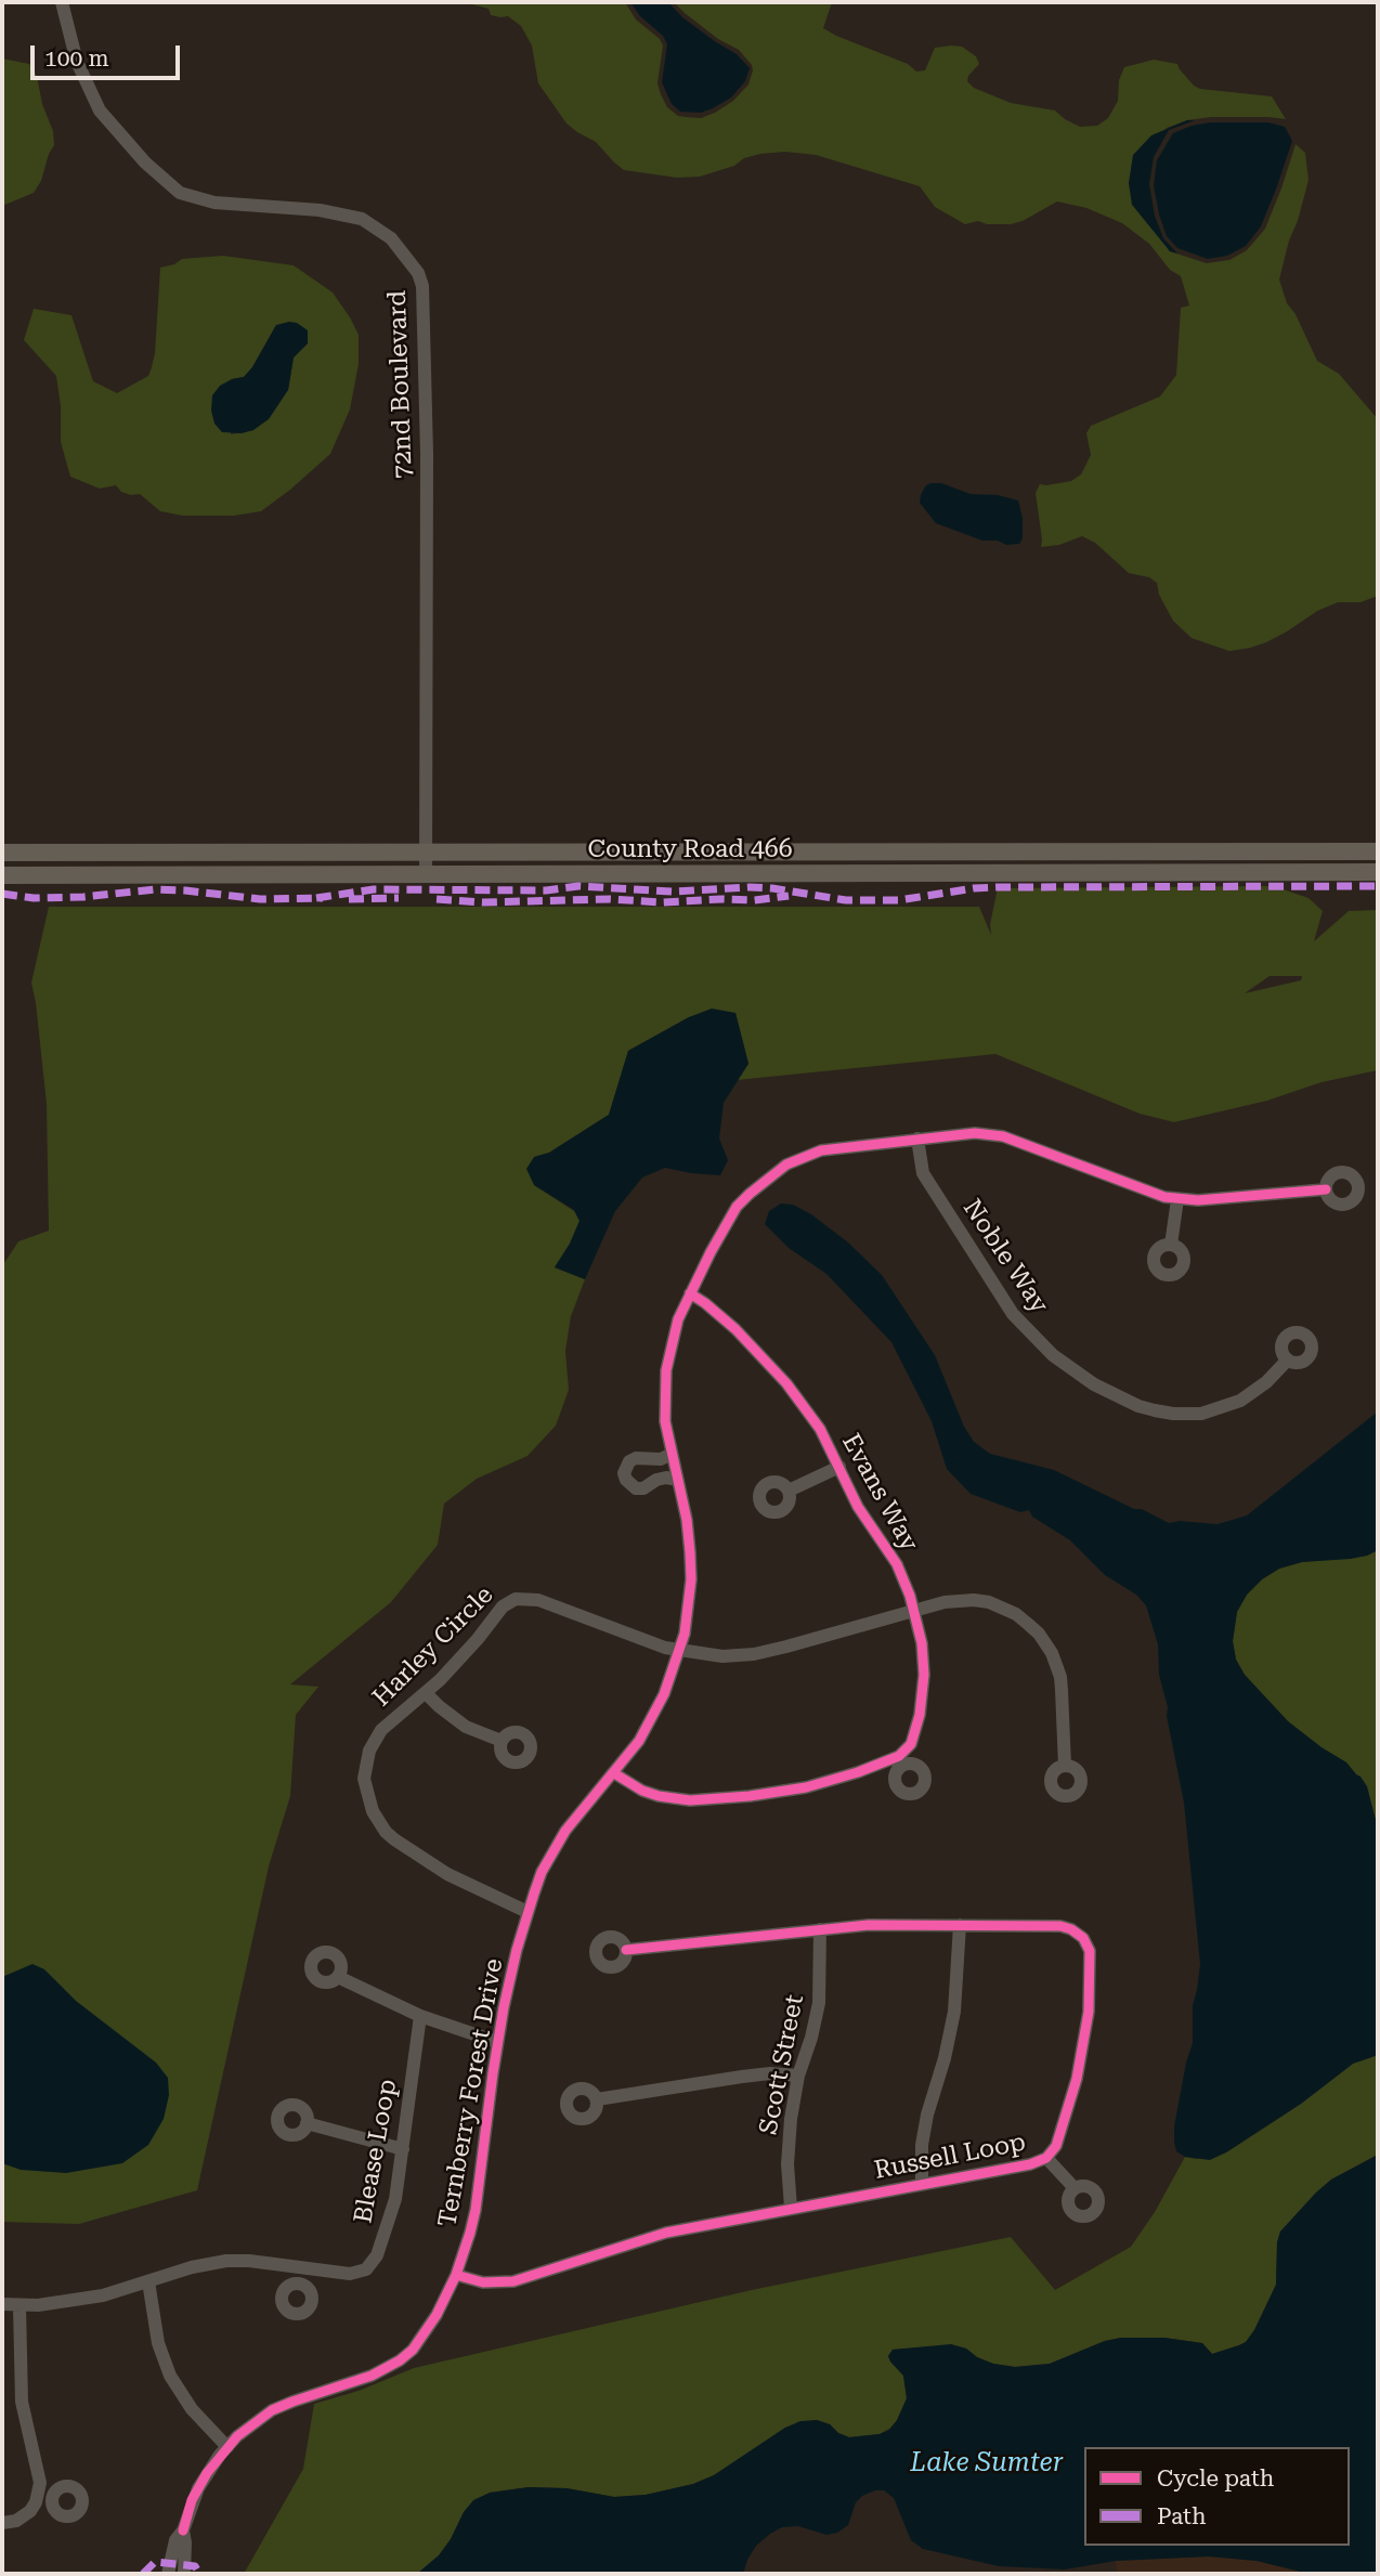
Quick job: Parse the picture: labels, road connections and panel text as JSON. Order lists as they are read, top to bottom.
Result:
{
  "streets": {
    "main road": ["County Road 466"],
    "street": [
      "72nd Boulevard",
      "Noble Way",
      "Evans Way",
      "Harley Circle",
      "Scott Street",
      "Ternberry Forest Drive",
      "Blease Loop",
      "Russell Loop"
    ]
  },
  "crossings": [
    ["72nd Boulevard", "County Road 466"],
    ["Noble Way", "Ternberry Forest Drive"],
    ["Evans Way", "Harley Circle"],
    ["Evans Way", "Ternberry Forest Drive"],
    ["Harley Circle", "Ternberry Forest Drive"],
    ["Scott Street", "Russell Loop"],
    ["Ternberry Forest Drive", "Russell Loop"]
  ],
  "water": ["Lake Sumter"],
  "legend": ["Cycle path", "Path"],
  "scale_bar": "100 m"
}
